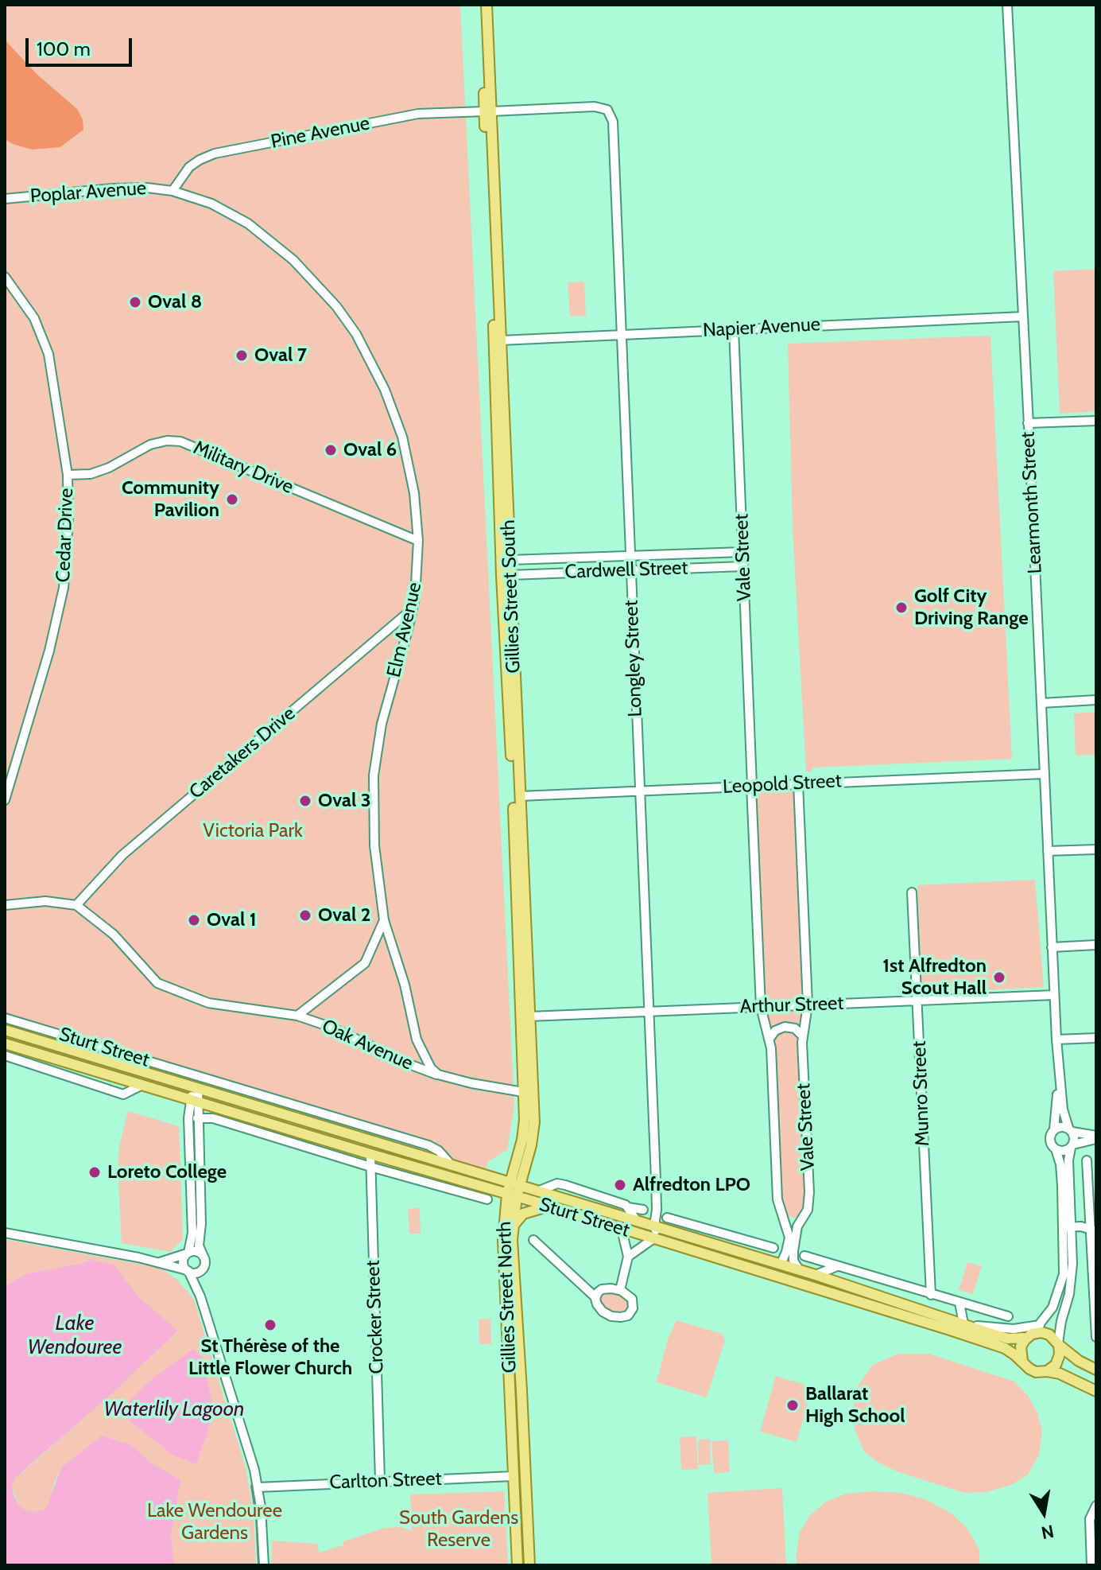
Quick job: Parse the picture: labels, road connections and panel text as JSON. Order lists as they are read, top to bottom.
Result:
{
  "streets": {
    "main road": ["Gillies Street South", "Sturt Street", "Gillies Street North"],
    "street": [
      "Pine Avenue",
      "Poplar Avenue",
      "Napier Avenue",
      "Military Drive",
      "Learmonth Street",
      "Cedar Drive",
      "Vale Street",
      "Cardwell Street",
      "Elm Avenue",
      "Longley Street",
      "Caretakers Drive",
      "Leopold Street",
      "Arthur Street",
      "Oak Avenue",
      "Munro Street",
      "Crocker Street",
      "Carlton Street"
    ]
  },
  "crossings": [
    ["Pine Avenue", "Poplar Avenue"],
    ["Pine Avenue", "Gillies Street South"],
    ["Pine Avenue", "Elm Avenue"],
    ["Pine Avenue", "Longley Street"],
    ["Poplar Avenue", "Elm Avenue"],
    ["Napier Avenue", "Learmonth Street"],
    ["Napier Avenue", "Vale Street"],
    ["Napier Avenue", "Gillies Street South"],
    ["Napier Avenue", "Longley Street"],
    ["Military Drive", "Cedar Drive"],
    ["Military Drive", "Elm Avenue"],
    ["Learmonth Street", "Leopold Street"],
    ["Learmonth Street", "Arthur Street"],
    ["Vale Street", "Cardwell Street"],
    ["Vale Street", "Leopold Street"],
    ["Vale Street", "Arthur Street"],
    ["Vale Street", "Sturt Street"],
    ["Cardwell Street", "Gillies Street South"],
    ["Cardwell Street", "Longley Street"],
    ["Gillies Street South", "Leopold Street"],
    ["Gillies Street South", "Arthur Street"],
    ["Gillies Street South", "Sturt Street"],
    ["Gillies Street South", "Gillies Street North"],
    ["Elm Avenue", "Caretakers Drive"],
    ["Elm Avenue", "Oak Avenue"],
    ["Longley Street", "Leopold Street"],
    ["Longley Street", "Arthur Street"],
    ["Longley Street", "Sturt Street"],
    ["Caretakers Drive", "Oak Avenue"],
    ["Arthur Street", "Munro Street"],
    ["Sturt Street", "Gillies Street North"],
    ["Sturt Street", "Crocker Street"],
    ["Gillies Street North", "Carlton Street"],
    ["Crocker Street", "Carlton Street"]
  ],
  "water": ["Lake Wendouree", "Waterlily Lagoon"],
  "parks": ["Victoria Park", "Lake Wendouree Gardens", "South Gardens Reserve"],
  "places": [
    "Oval 8",
    "Oval 7",
    "Oval 6",
    "Community Pavilion",
    "Golf City Driving Range",
    "Oval 3",
    "Oval 2",
    "Oval 1",
    "1st Alfredton Scout Hall",
    "Loreto College",
    "Alfredton LPO",
    "St Thérèse of the Little Flower Church",
    "Ballarat High School"
  ],
  "scale_bar": "100 m",
  "north": "bottom"
}
